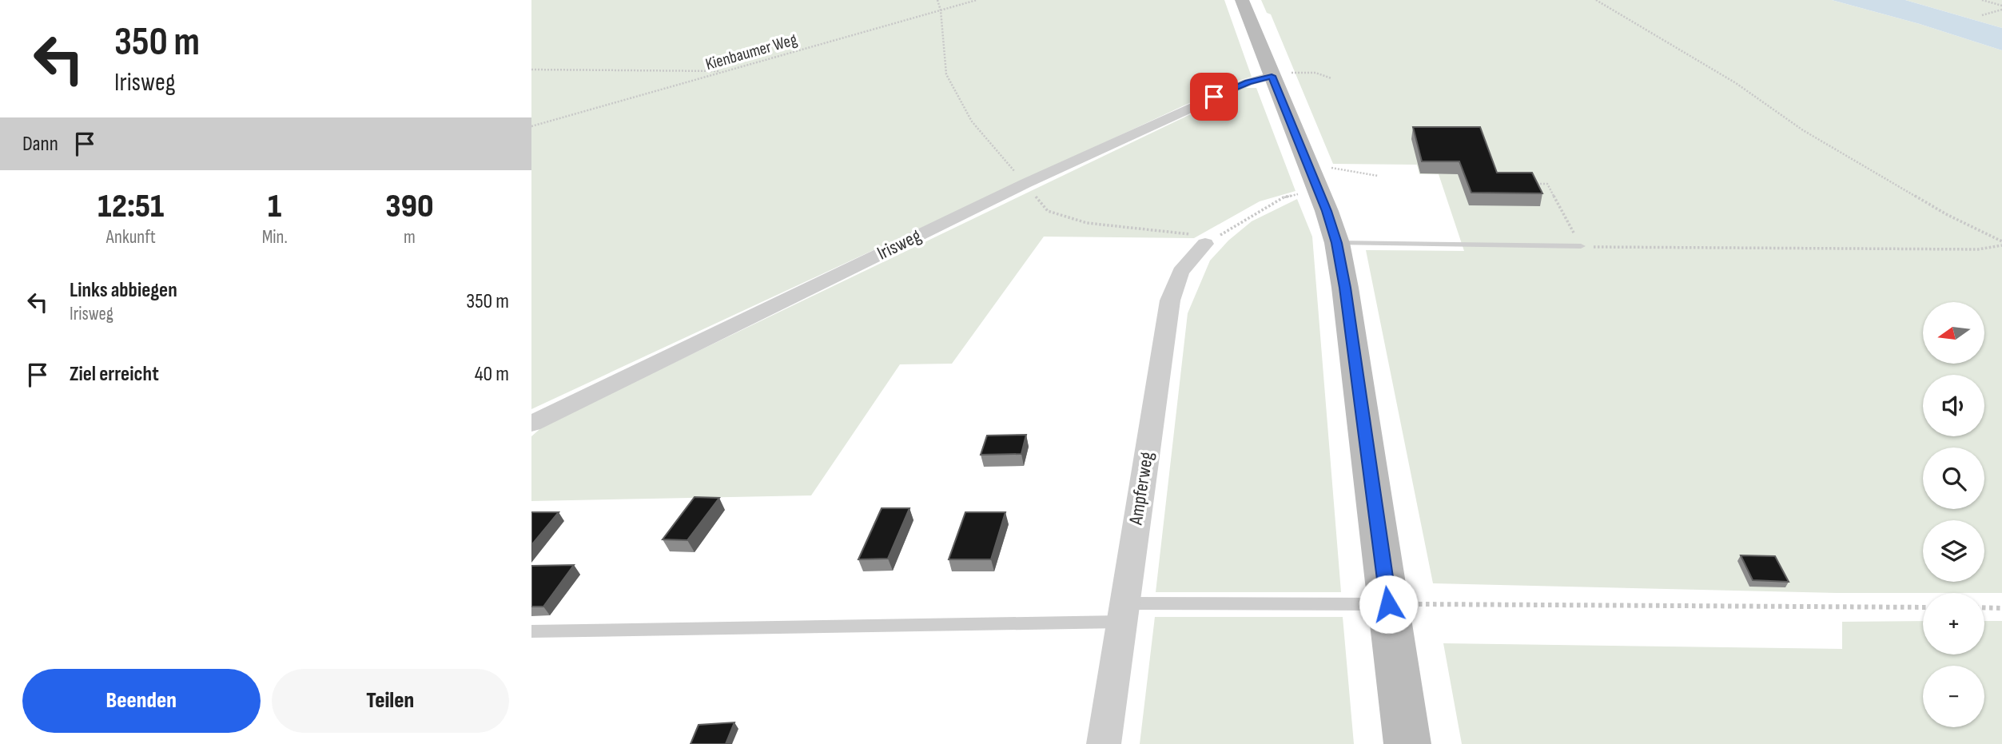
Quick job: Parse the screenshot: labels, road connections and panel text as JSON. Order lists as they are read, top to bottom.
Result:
{
  "streets": {
    "street": ["Irisweg", "Ampferweg"],
    "path": ["Kienbaumer Weg"]
  },
  "north": "left",
  "page": {
    "turn": ["350 m", "Irisweg"],
    "then": "Dann",
    "eta": [
      "12:51",
      "Ankunft",
      "1",
      "Min.",
      "390",
      "m"
    ],
    "list": [
      {
        "name": "Links abbiegen",
        "note": "Irisweg",
        "value": "350 m"
      },
      {
        "name": "Ziel erreicht",
        "value": "40 m"
      }
    ],
    "map_buttons": ["+", "−"],
    "buttons": ["Beenden", "Teilen"]
  }
}
